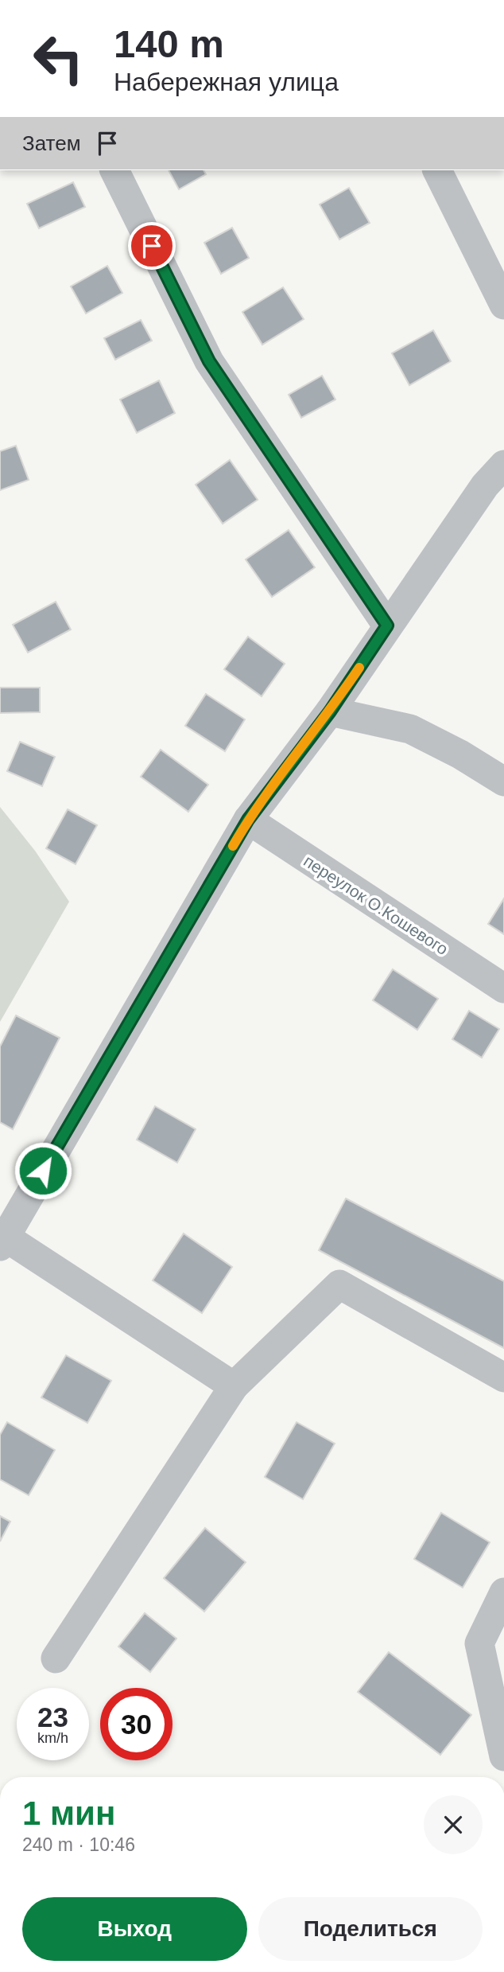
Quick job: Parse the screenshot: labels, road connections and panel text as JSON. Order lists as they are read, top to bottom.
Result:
{
  "streets": {
    "street": ["переулок О.Кошевого"]
  },
  "page": {
    "turn": ["140 m", "Набережная улица"],
    "then": "Затем",
    "speed": "23 km/h",
    "limit": "30",
    "heading": ["1 мин", "240 m · 10:46"],
    "buttons": ["Выход", "Поделиться"]
  }
}
